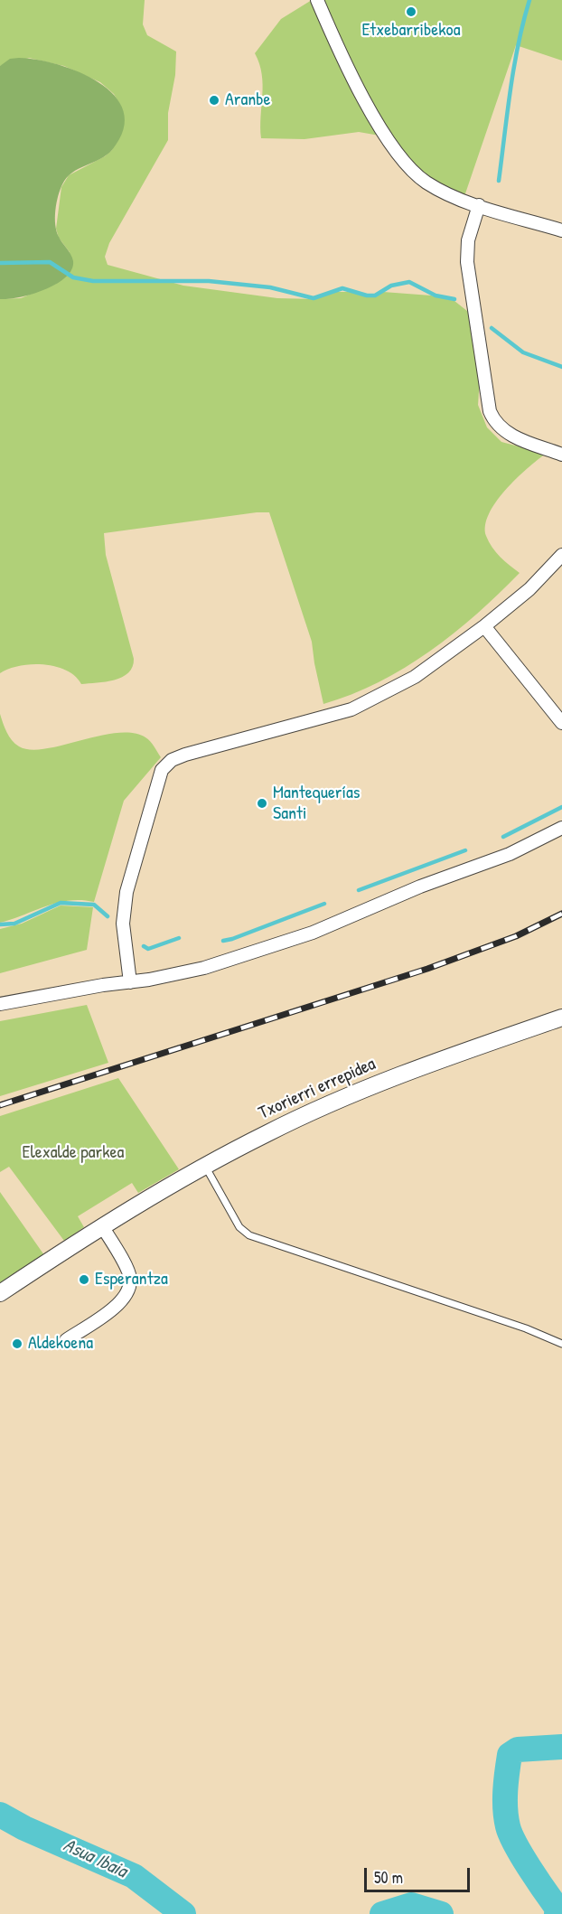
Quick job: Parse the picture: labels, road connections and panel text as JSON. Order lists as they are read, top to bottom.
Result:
{
  "streets": {
    "street": ["Txorierri errepidea"]
  },
  "water": ["Asua Ibaia"],
  "parks": ["Elexalde parkea"],
  "places": [
    "Etxebarribekoa",
    "Aranbe",
    "Mantequerías Santi",
    "Esperantza",
    "Aldekoena"
  ],
  "scale_bar": "50 m"
}
